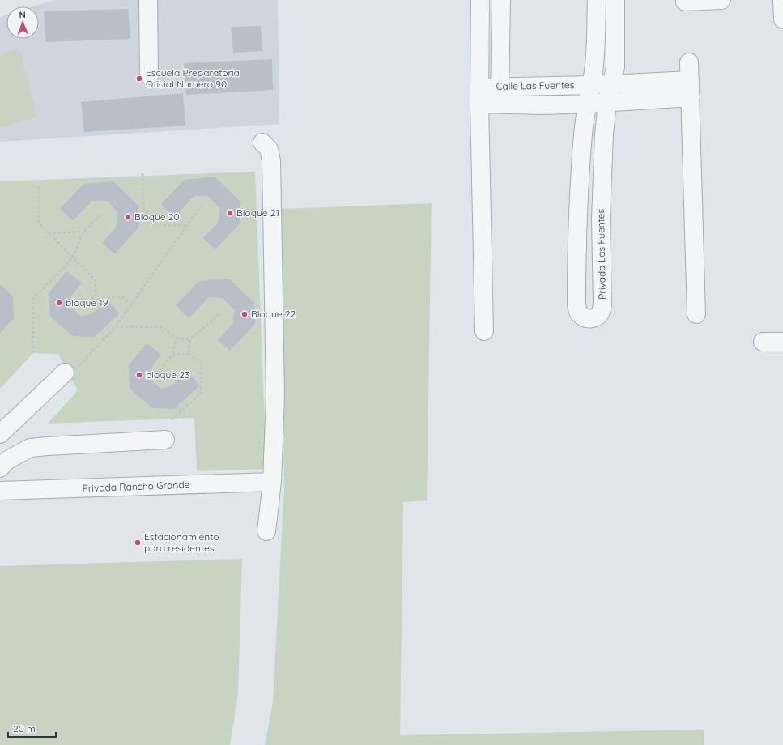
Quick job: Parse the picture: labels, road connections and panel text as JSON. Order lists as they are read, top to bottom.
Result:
{
  "streets": {
    "street": ["Calle Las Fuentes", "Privada Las Fuentes", "Privada Rancho Grande"]
  },
  "crossings": [
    ["Calle Las Fuentes", "Privada Las Fuentes"]
  ],
  "places": [
    "Escuela Preparatoria Oficial Numero 90",
    "Bloque 21",
    "Bloque 20",
    "bloque 19",
    "Bloque 22",
    "bloque 23",
    "Estacionamiento para residentes"
  ],
  "scale_bar": "20 m",
  "north": "top"
}
